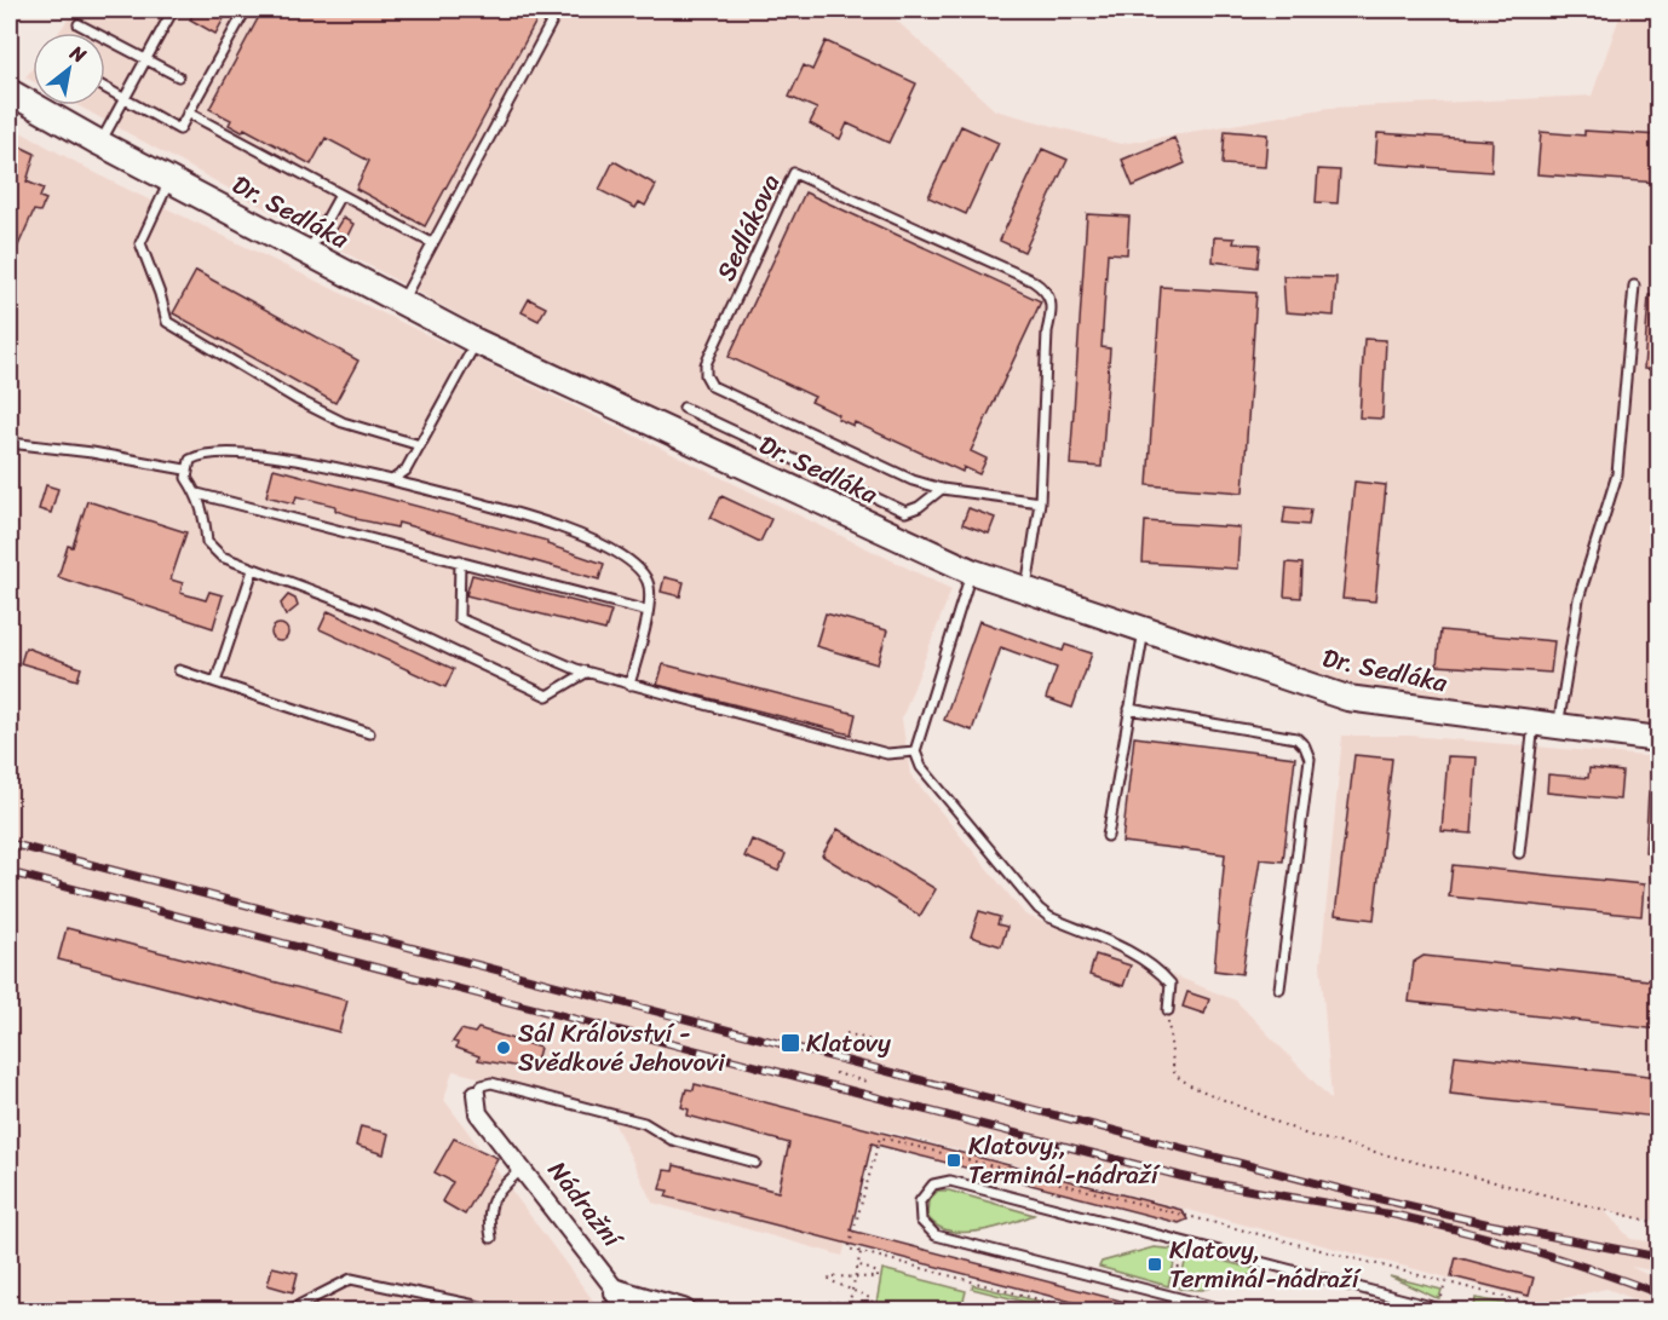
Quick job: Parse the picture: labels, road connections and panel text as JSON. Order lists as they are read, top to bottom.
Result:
{
  "streets": {
    "street": ["Dr. Sedláka", "Nádražní"],
    "lane": ["Sedlákova"]
  },
  "crossings": [
    ["Dr. Sedláka", "Sedlákova"]
  ],
  "places": {
    "transit": ["Klatovy", "Klatovy,, Terminál-nádraží", "Klatovy, Terminál-nádraží"],
    "other": ["Sál Království - Svědkové Jehovovi"]
  },
  "north": "top right"
}
